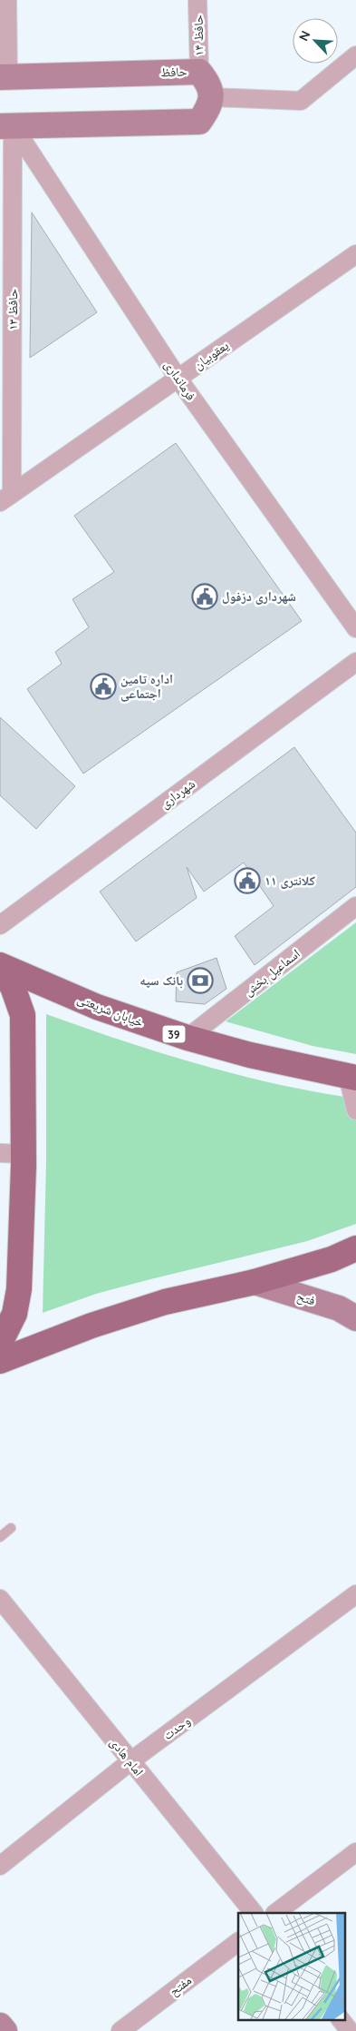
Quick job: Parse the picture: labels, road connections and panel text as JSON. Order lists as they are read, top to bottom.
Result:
{
  "streets": {
    "main road": ["خیابان شریعتی", "39"],
    "street": [
      "حافظ ۱۴",
      "حافظ",
      "حافظ ۱۳",
      "یعقوبیان",
      "فرمانداری",
      "شهرداری",
      "اسماعیل بخش",
      "فتح",
      "وحدت",
      "امام هادی",
      "مفتح"
    ]
  },
  "crossings": [
    ["حافظ ۱۴", "حافظ"],
    ["حافظ ۱۳", "یعقوبیان"],
    ["حافظ ۱۳", "فرمانداری"],
    ["یعقوبیان", "فرمانداری"],
    ["اسماعیل بخش", "خیابان شریعتی"],
    ["وحدت", "امام هادی"]
  ],
  "places": {
    "public building": ["شهرداری دزفول", "اداره تامین اجتماعی", "کلانتری ۱۱"],
    "bank": ["بانک سپه"]
  },
  "north": "top left"
}
